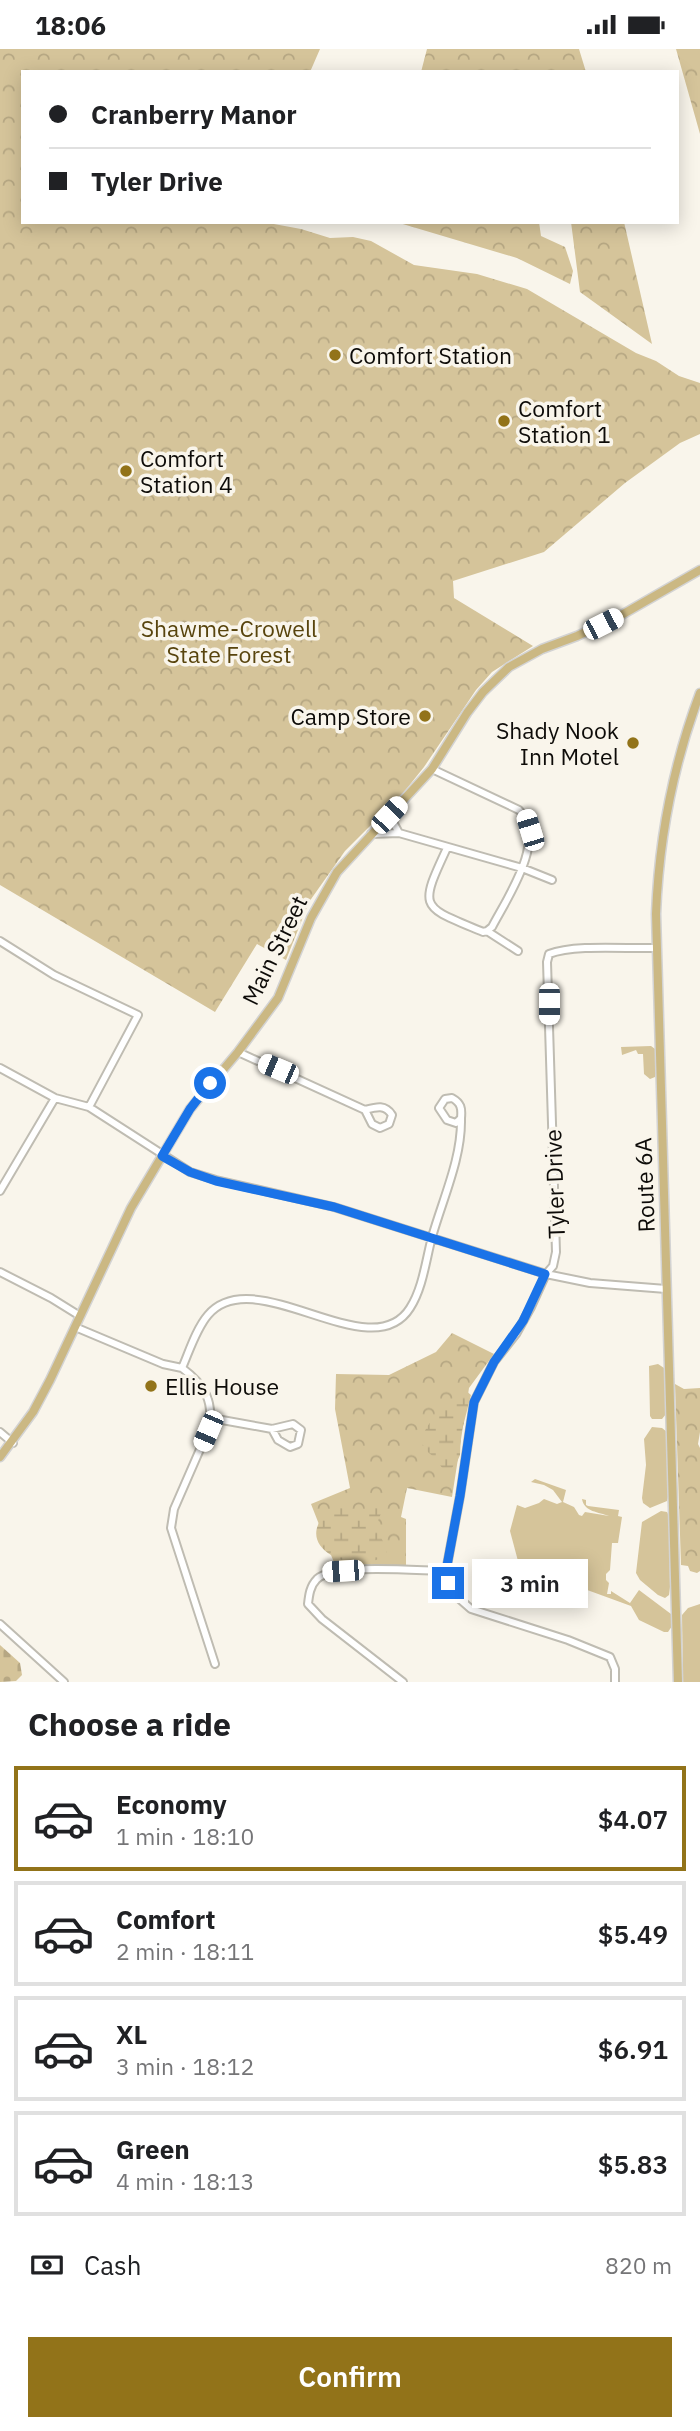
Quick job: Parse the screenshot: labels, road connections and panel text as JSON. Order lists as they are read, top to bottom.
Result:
{
  "streets": {
    "main road": ["Main Street", "Route 6A"],
    "street": ["Tyler Drive"]
  },
  "crossings": [
    ["Tyler Drive", "Route 6A"]
  ],
  "parks": ["Shawme-Crowell State Forest"],
  "places": [
    "Comfort Station",
    "Comfort Station 1",
    "Comfort Station 4",
    "Camp Store",
    "Shady Nook Inn Motel",
    "Ellis House"
  ],
  "page": {
    "status": "18:06",
    "banner": ["Cranberry Manor", "Tyler Drive"],
    "bubble": "3 min",
    "heading": "Choose a ride",
    "list": [
      {
        "name": "Economy",
        "note": "1 min · 18:10",
        "value": "$4.07"
      },
      {
        "name": "Comfort",
        "note": "2 min · 18:11",
        "value": "$5.49"
      },
      {
        "name": "XL",
        "note": "3 min · 18:12",
        "value": "$6.91"
      },
      {
        "name": "Green",
        "note": "4 min · 18:13",
        "value": "$5.83"
      }
    ],
    "pay": ["Cash", "820 m"],
    "buttons": "Confirm"
  }
}
